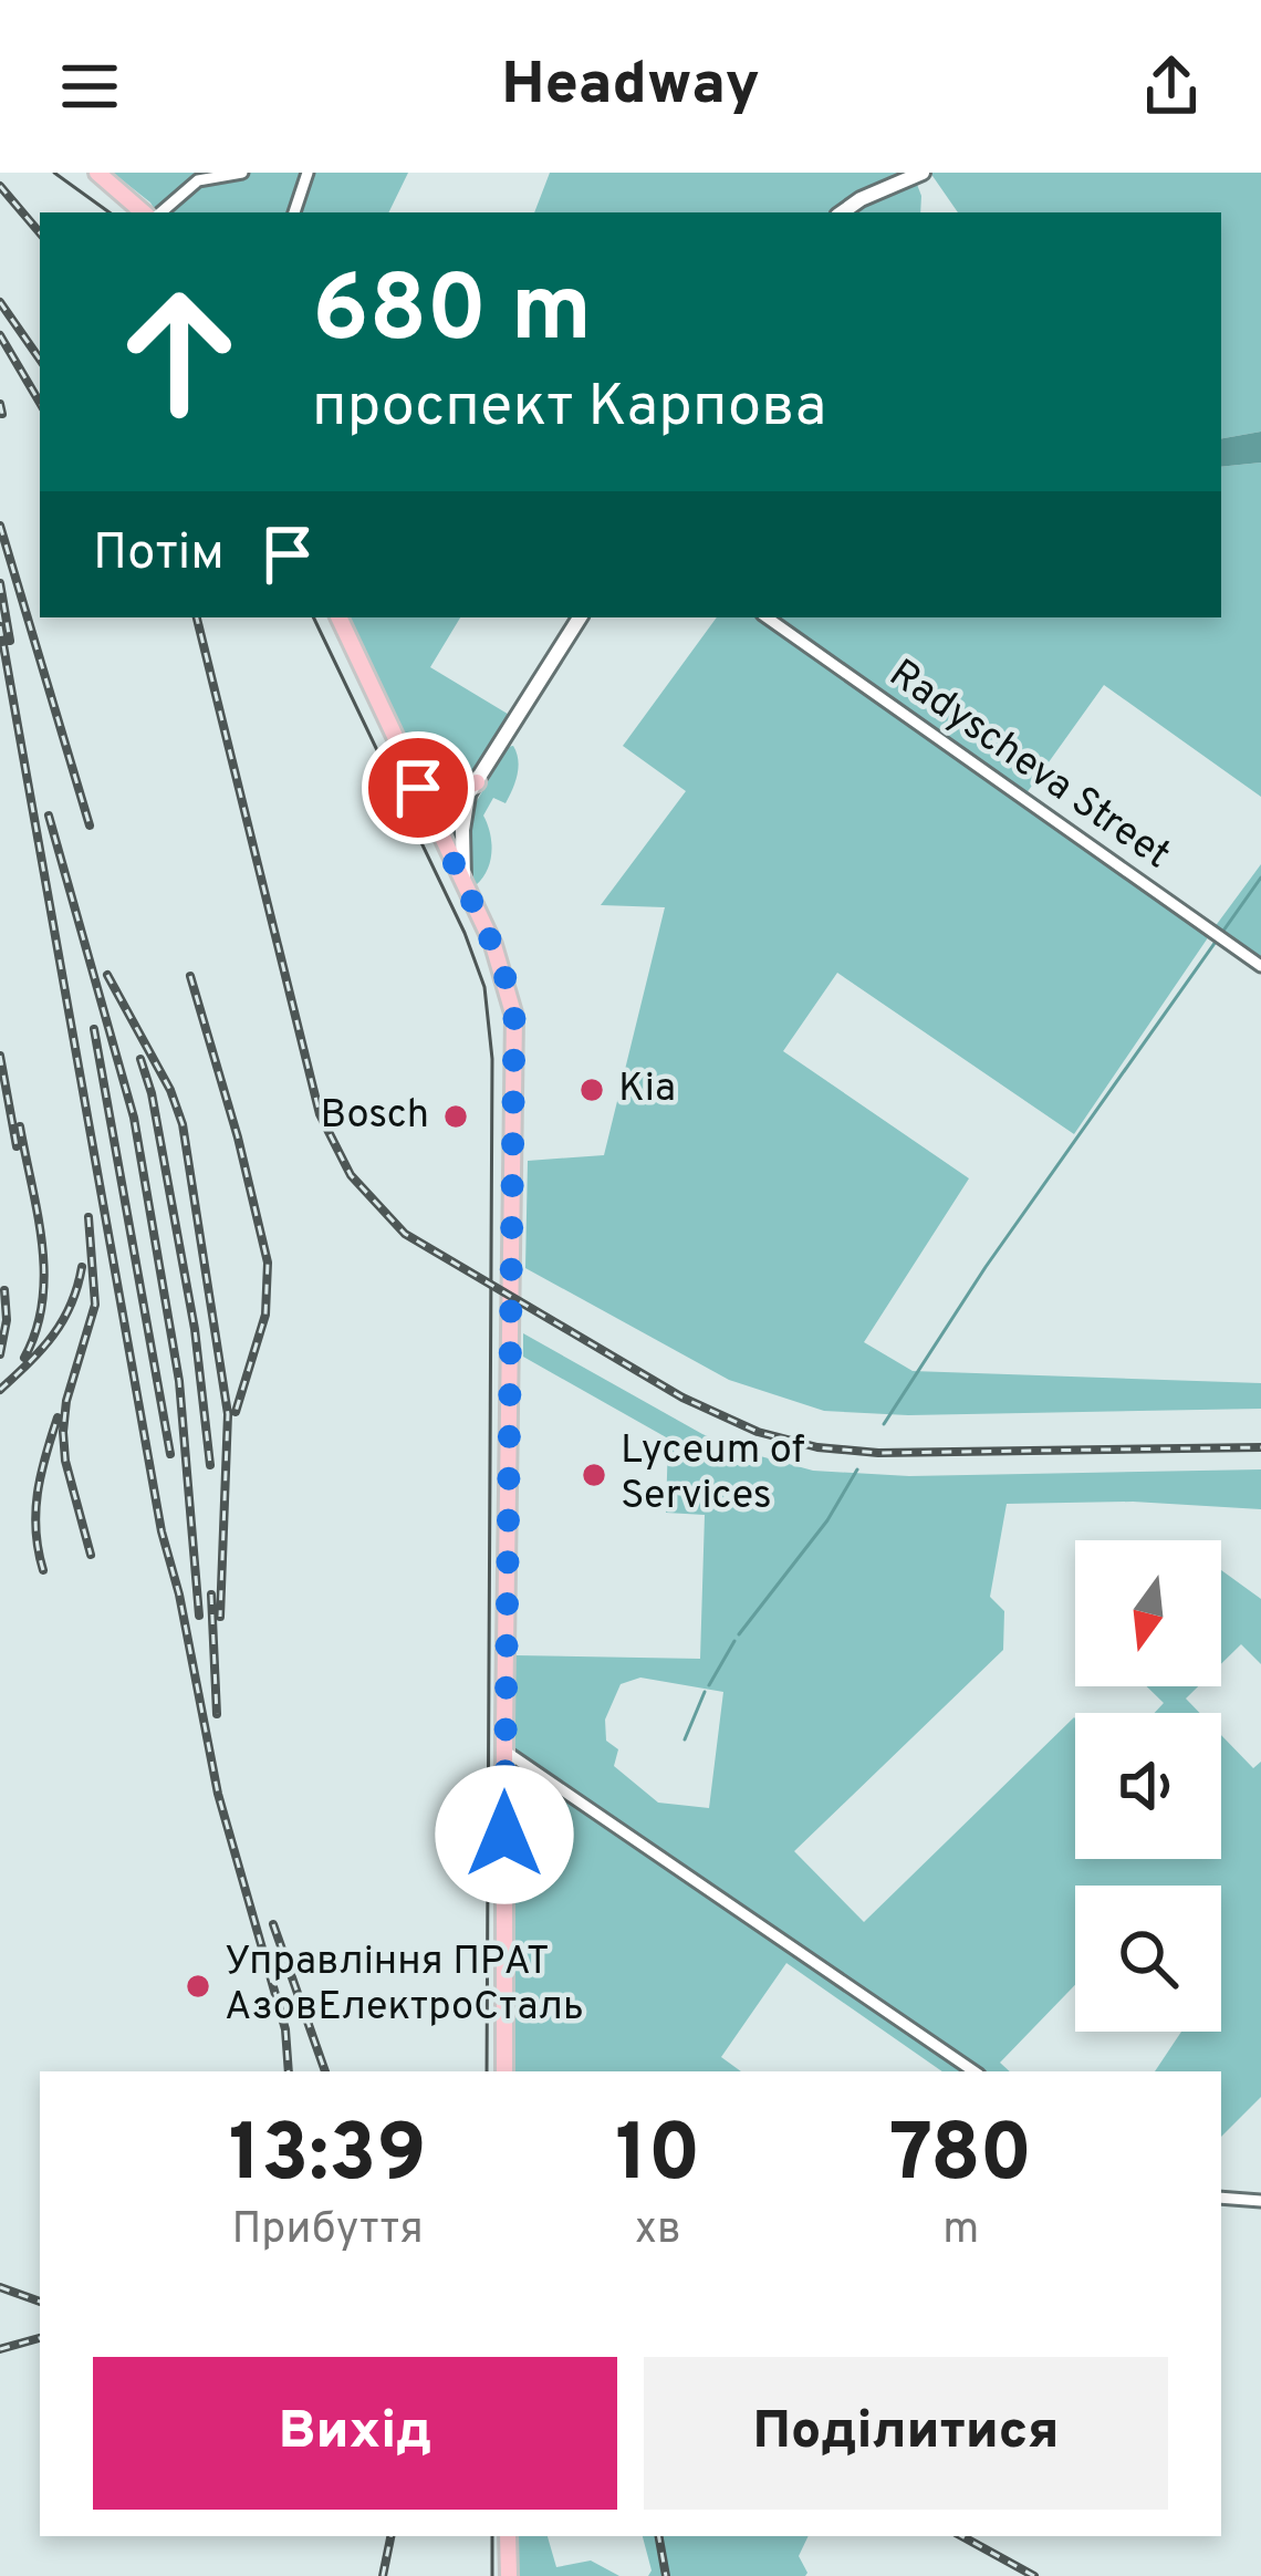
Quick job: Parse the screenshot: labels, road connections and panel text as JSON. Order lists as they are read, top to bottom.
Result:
{
  "streets": {
    "street": ["Radyscheva Street"]
  },
  "places": [
    "Kia",
    "Bosch",
    "Lyceum of Services",
    "Управління ПРАТ АзовЕлектроСталь"
  ],
  "north": "bottom",
  "page": {
    "header": "Headway",
    "turn": ["680 m", "проспект Карпова"],
    "then": "Потім",
    "eta": [
      "13:39",
      "Прибуття",
      "10",
      "хв",
      "780",
      "m"
    ],
    "buttons": ["Вихід", "Поділитися"]
  }
}
